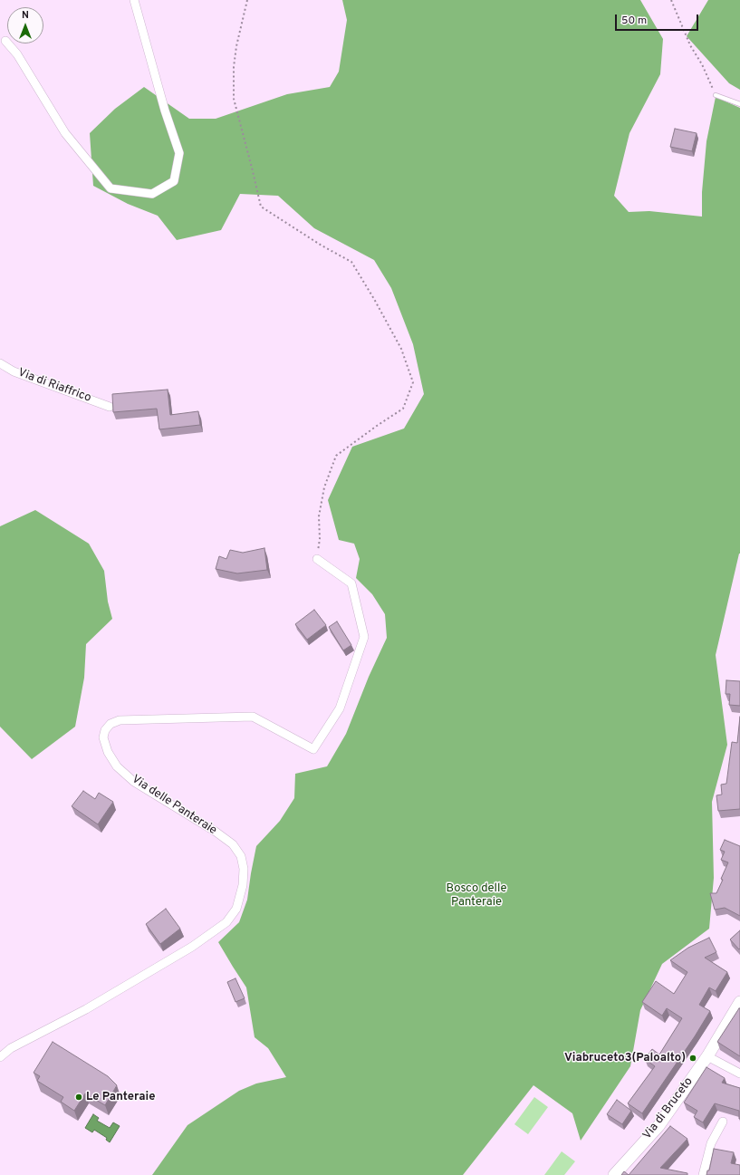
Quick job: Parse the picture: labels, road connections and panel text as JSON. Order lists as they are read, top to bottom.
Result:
{
  "streets": {
    "main road": ["Via di Bruceto"],
    "street": ["Via di Riaffrico", "Via delle Panteraie"]
  },
  "parks": ["Bosco delle Panteraie"],
  "places": ["Viabruceto3(Paloalto)", "Le Panteraie"],
  "scale_bar": "50 m",
  "north": "top"
}
